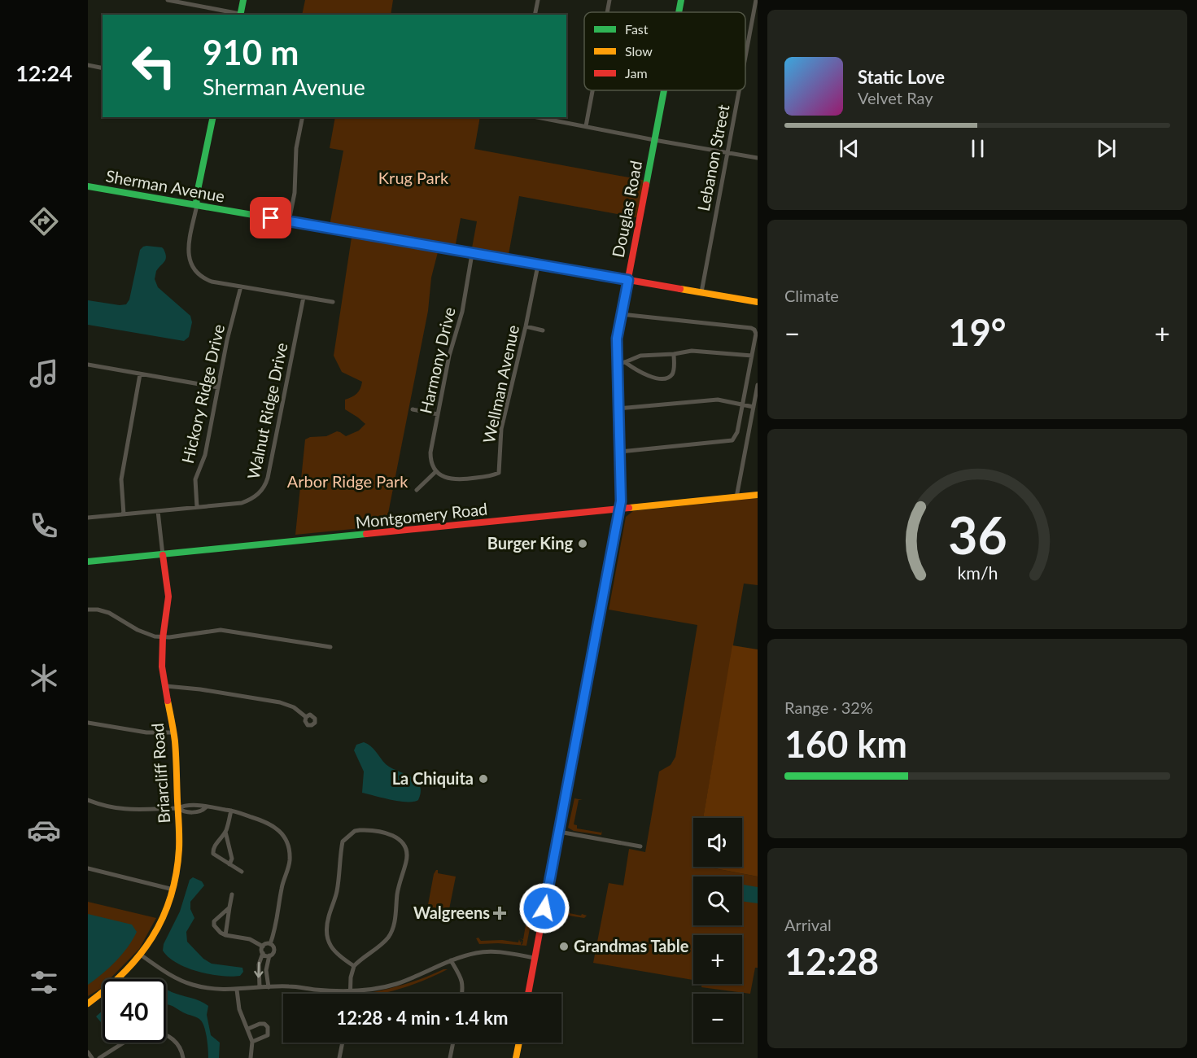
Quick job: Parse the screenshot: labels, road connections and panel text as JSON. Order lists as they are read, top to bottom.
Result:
{
  "streets": {
    "street": [
      "Lebanon Street",
      "Sherman Avenue",
      "Douglas Road",
      "Harmony Drive",
      "Wellman Avenue",
      "Hickory Ridge Drive",
      "Walnut Ridge Drive",
      "Montgomery Road",
      "Briarcliff Road"
    ]
  },
  "crossings": [
    ["Lebanon Street", "Sherman Avenue"],
    ["Sherman Avenue", "Douglas Road"],
    ["Sherman Avenue", "Harmony Drive"],
    ["Sherman Avenue", "Wellman Avenue"],
    ["Douglas Road", "Montgomery Road"],
    ["Harmony Drive", "Wellman Avenue"],
    ["Hickory Ridge Drive", "Walnut Ridge Drive"],
    ["Walnut Ridge Drive", "Briarcliff Road"],
    ["Montgomery Road", "Briarcliff Road"]
  ],
  "parks": ["Krug Park", "Arbor Ridge Park"],
  "places": {
    "other": ["Burger King", "La Chiquita", "Grandmas Table"],
    "health": ["Walgreens"]
  },
  "legend": ["Fast", "Slow", "Jam"],
  "page": {
    "tabs": "12:24",
    "turn": ["910 m", "Sherman Avenue"],
    "song": ["Static Love", "Velvet Ray"],
    "tile": [
      "Climate",
      ["Range · 32%", "160 km"],
      ["Arrival", "12:28"]
    ],
    "heat": ["−", "19°", "+"],
    "map_buttons": ["+", "−"],
    "limit": "40",
    "trip": "12:28 · 4 min · 1.4 km",
    "gauge": ["36", "km/h"]
  }
}
